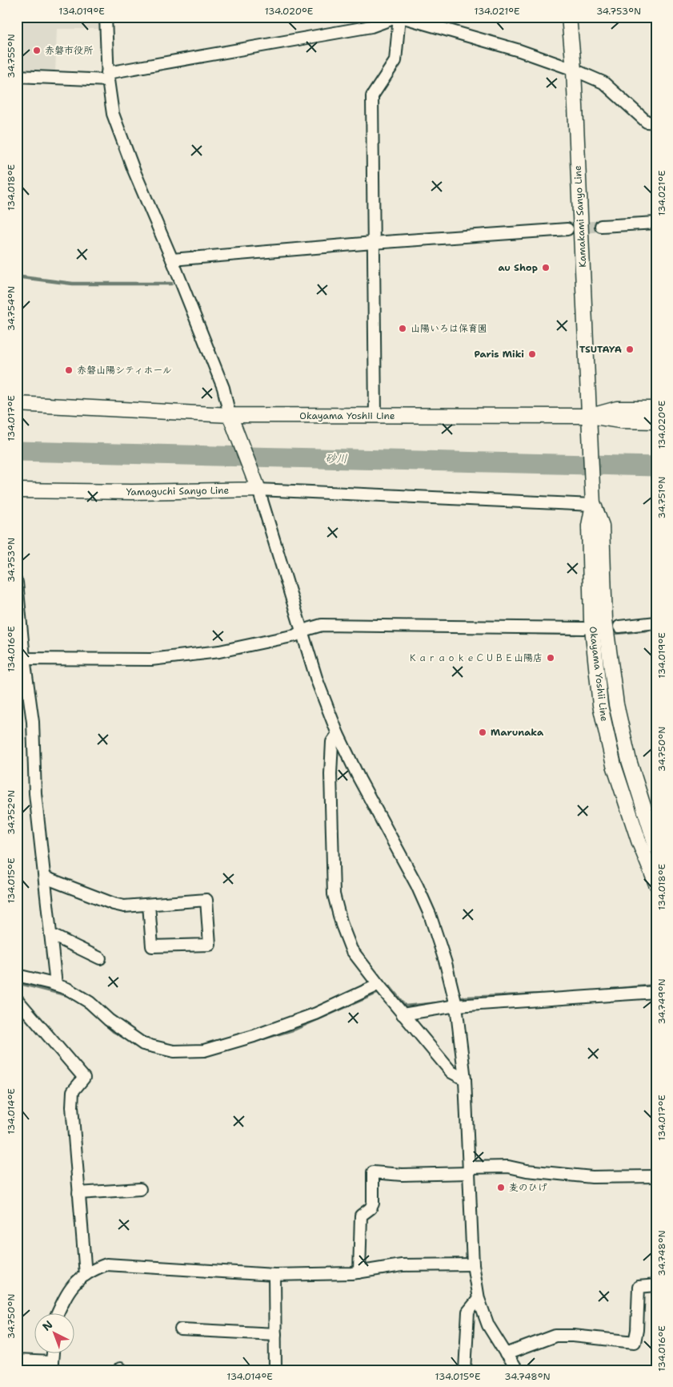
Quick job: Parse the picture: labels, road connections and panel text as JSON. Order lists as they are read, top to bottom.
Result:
{
  "streets": {
    "main road": ["Kamakami Sanyo Line", "Okayama Yoshii Line", "Yamaguchi Sanyo Line"]
  },
  "crossings": [
    ["Kamakami Sanyo Line", "Okayama Yoshii Line"]
  ],
  "water": ["砂川"],
  "places": [
    "赤磐市役所",
    "au Shop",
    "山陽いろは保育園",
    "TSUTAYA",
    "Paris Miki",
    "赤磐山陽シティホール",
    "ＫａｒａｏｋｅＣＵＢＥ山陽店",
    "Marunaka",
    "麦のひげ"
  ],
  "north": "top left",
  "coordinates": [
    "134.019°E",
    "134.020°E",
    "134.021°E",
    "34.753°N",
    "34.755°N",
    "134.018°E",
    "34.754°N",
    "134.017°E",
    "34.751°N",
    "134.016°E",
    "34.750°N",
    "34.752°N",
    "134.015°E",
    "34.749°N",
    "134.014°E",
    "34.748°N"
  ]
}
